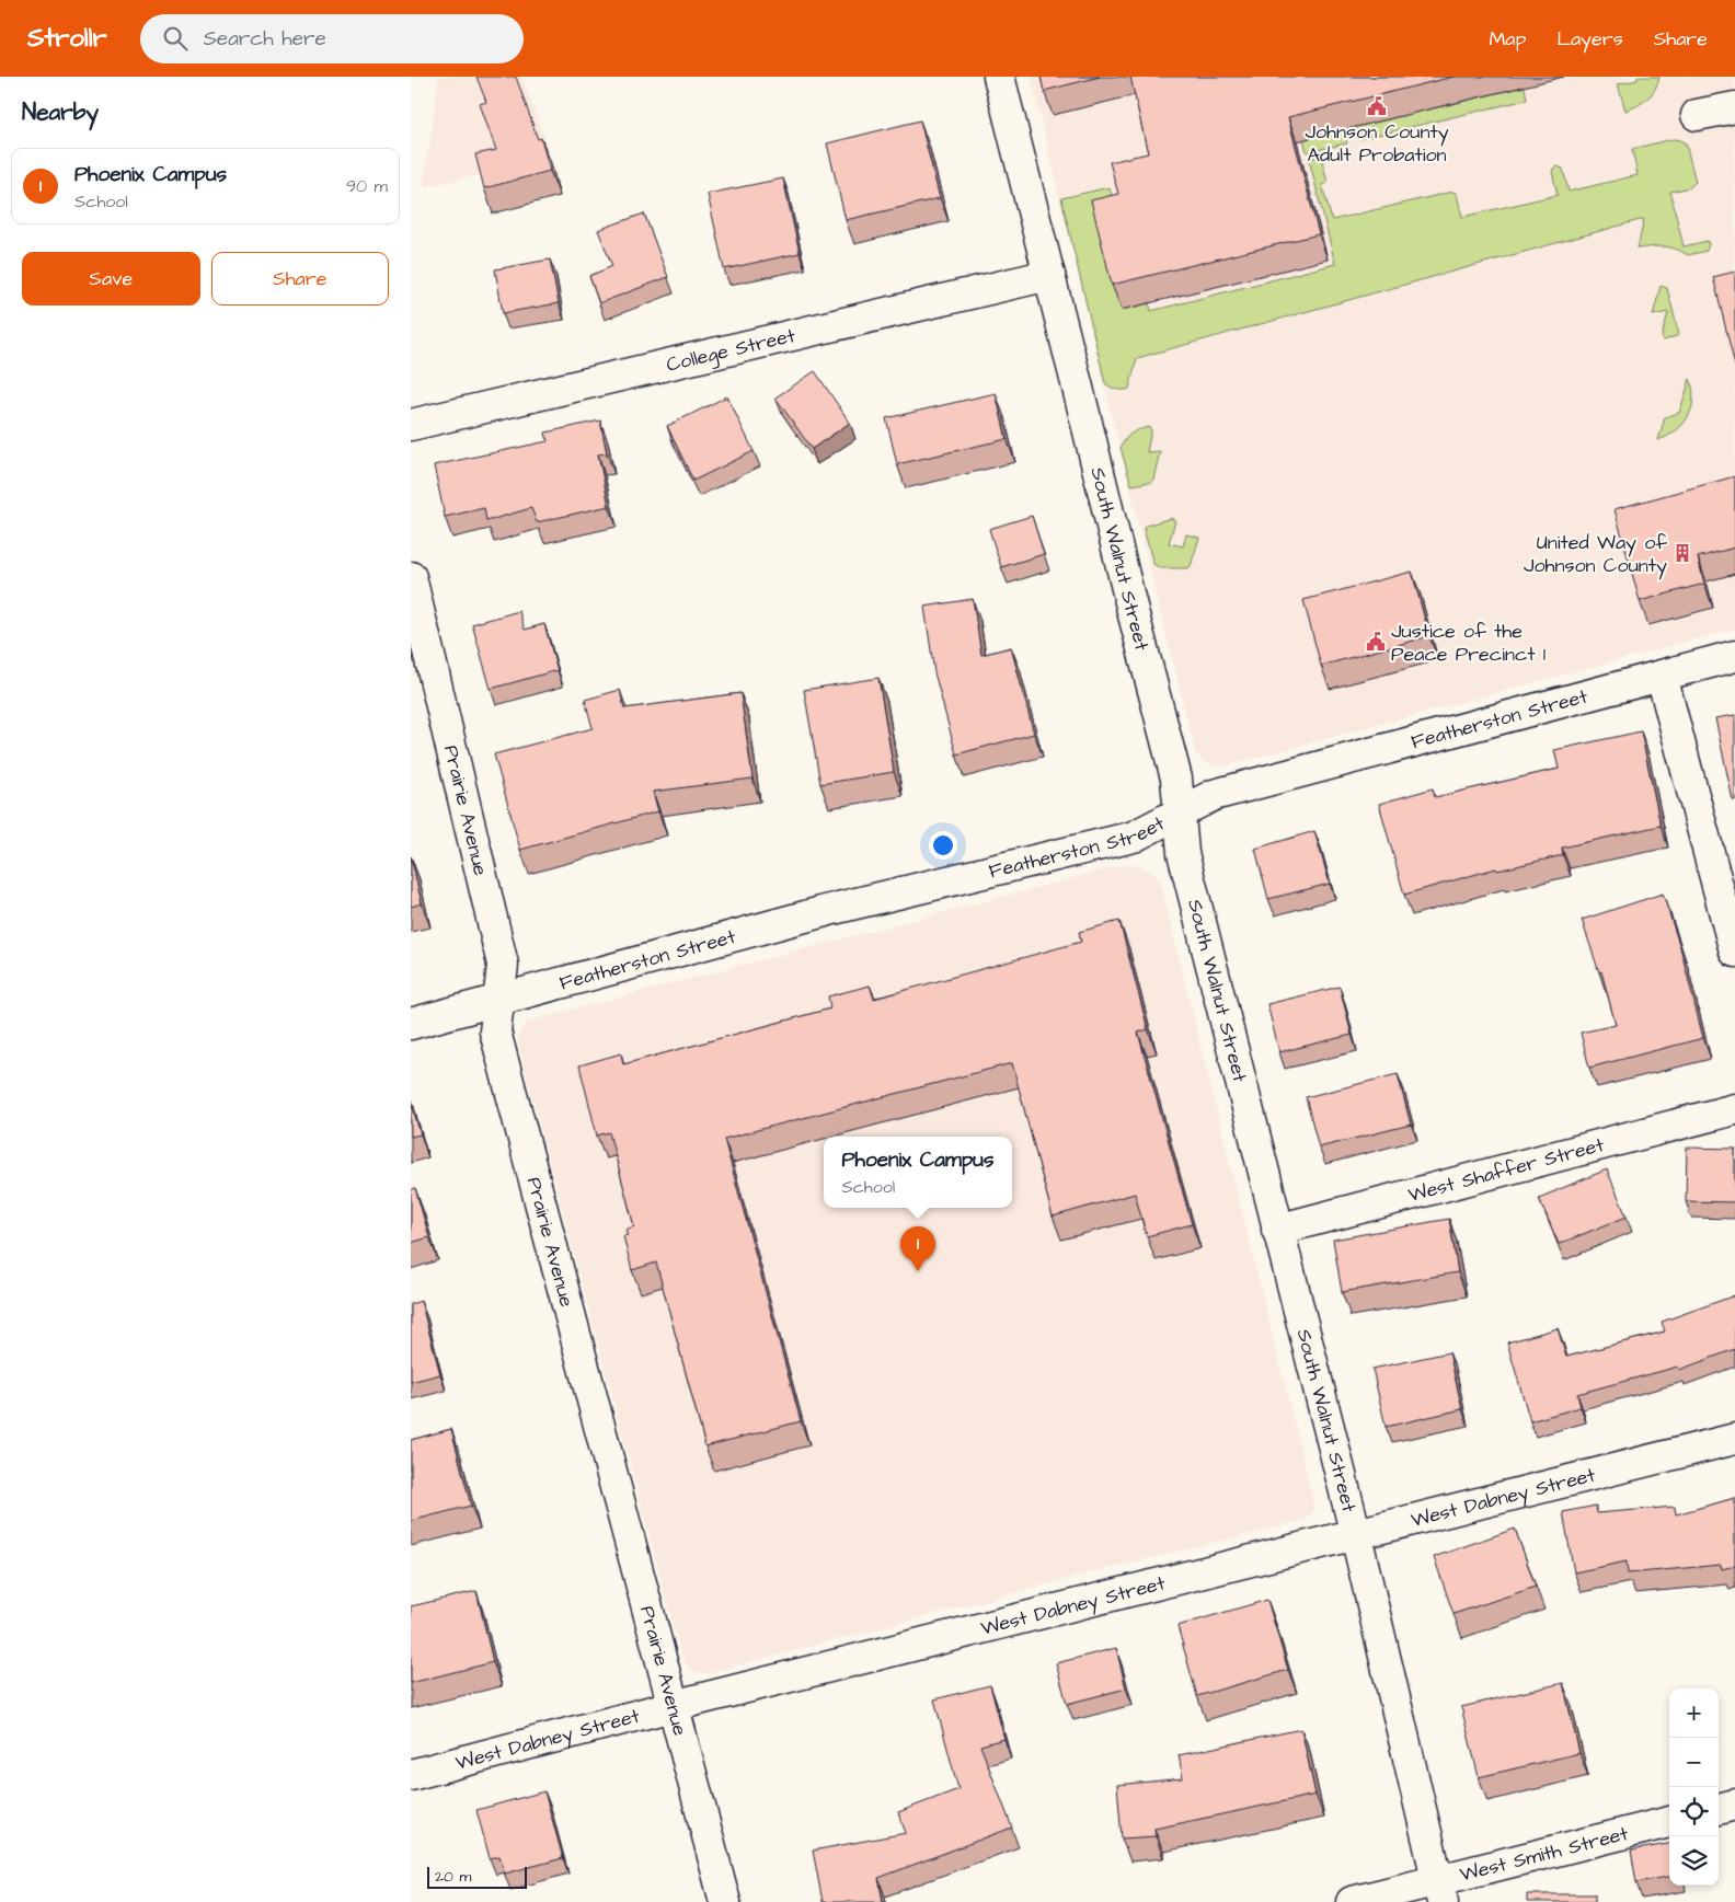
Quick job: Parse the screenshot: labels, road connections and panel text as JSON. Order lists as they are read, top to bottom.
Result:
{
  "streets": {
    "street": [
      "College Street",
      "South Walnut Street",
      "Featherston Street",
      "Prairie Avenue",
      "West Shaffer Street",
      "West Dabney Street",
      "West Smith Street"
    ]
  },
  "crossings": [
    ["College Street", "South Walnut Street"],
    ["South Walnut Street", "Featherston Street"],
    ["South Walnut Street", "West Shaffer Street"],
    ["South Walnut Street", "West Dabney Street"],
    ["South Walnut Street", "West Smith Street"],
    ["Featherston Street", "Prairie Avenue"],
    ["Prairie Avenue", "West Dabney Street"]
  ],
  "places": {
    "public building": ["Johnson County Adult Probation", "Justice of the Peace Precinct 1"],
    "building": ["United Way of Johnson County"]
  },
  "scale_bar": "20 m",
  "page": {
    "header": "Strollr",
    "search": "Search here",
    "nav": ["Map", "Layers", "Share"],
    "heading": "Nearby",
    "list": [
      {
        "mark": "1",
        "name": "Phoenix Campus",
        "note": "School",
        "value": "90 m"
      }
    ],
    "buttons": ["Save", "Share"],
    "popup": ["Phoenix Campus", "School"],
    "pins": "1",
    "map_buttons": ["+", "−"],
    "scale": "20 m"
  }
}
